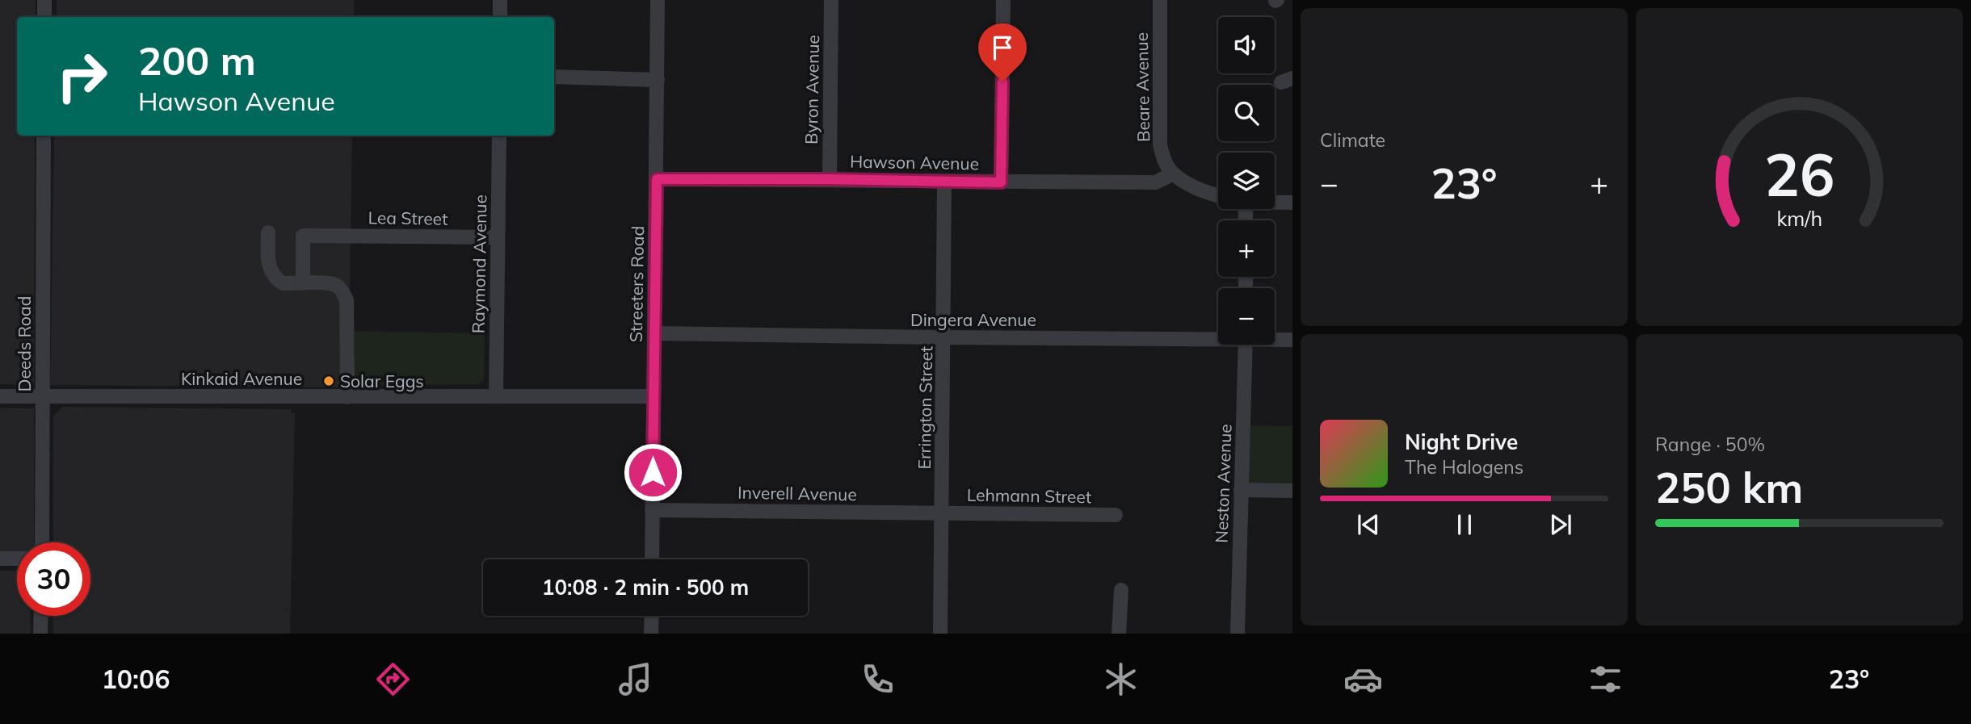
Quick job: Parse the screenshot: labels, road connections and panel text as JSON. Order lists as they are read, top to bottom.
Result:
{
  "streets": {
    "street": [
      "Beare Avenue",
      "Byron Avenue",
      "Hawson Avenue",
      "Lea Street",
      "Raymond Avenue",
      "Streeters Road",
      "Dingera Avenue",
      "Deeds Road",
      "Kinkaid Avenue",
      "Errington Street",
      "Neston Avenue",
      "Inverell Avenue",
      "Lehmann Street"
    ]
  },
  "crossings": [
    ["Beare Avenue", "Hawson Avenue"],
    ["Byron Avenue", "Hawson Avenue"],
    ["Hawson Avenue", "Streeters Road"],
    ["Hawson Avenue", "Errington Street"],
    ["Lea Street", "Raymond Avenue"],
    ["Raymond Avenue", "Kinkaid Avenue"],
    ["Streeters Road", "Dingera Avenue"],
    ["Streeters Road", "Kinkaid Avenue"],
    ["Streeters Road", "Inverell Avenue"],
    ["Dingera Avenue", "Errington Street"],
    ["Deeds Road", "Kinkaid Avenue"],
    ["Errington Street", "Inverell Avenue"],
    ["Errington Street", "Lehmann Street"],
    ["Inverell Avenue", "Lehmann Street"]
  ],
  "places": ["Solar Eggs"],
  "page": {
    "tile": [
      "Climate",
      ["Range · 50%", "250 km"]
    ],
    "map_buttons": ["+", "−"],
    "turn": ["200 m", "Hawson Avenue"],
    "heat": ["−", "23°", "+"],
    "song": ["Night Drive", "The Halogens"],
    "limit": "30",
    "trip": "10:08 · 2 min · 500 m",
    "tabs": ["10:06", "23°"],
    "gauge": ["26", "km/h"]
  }
}
